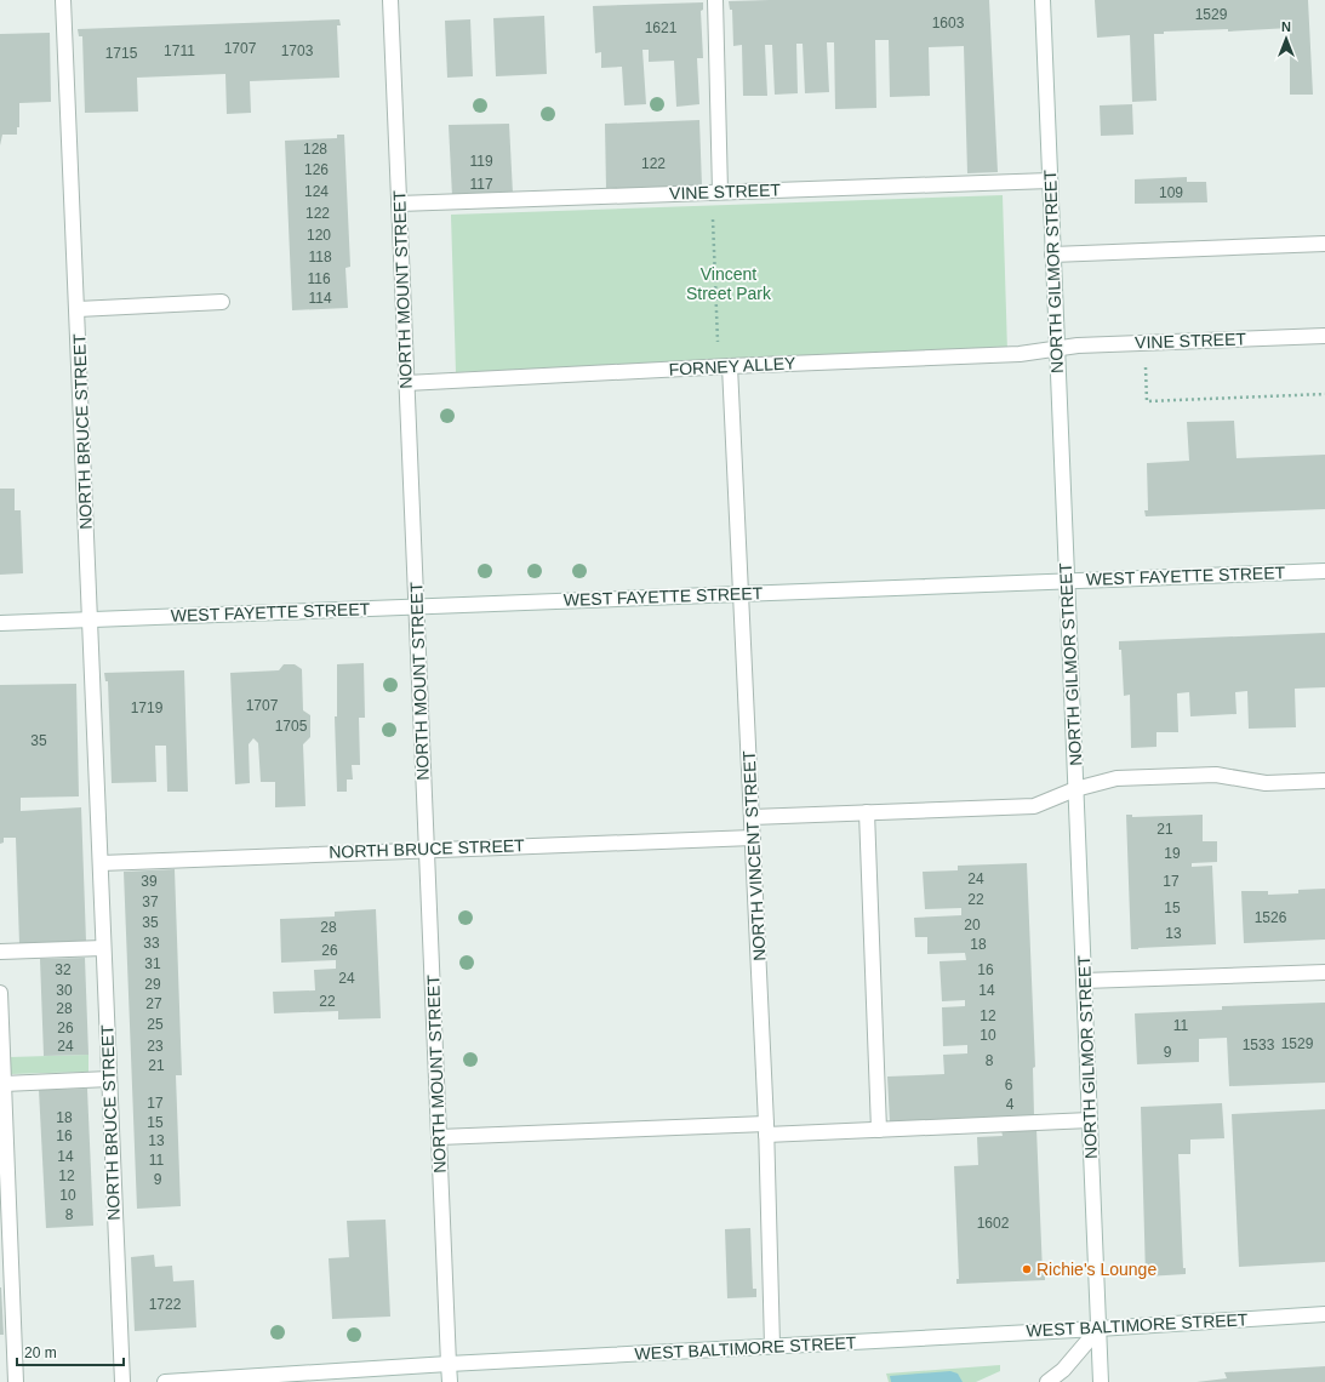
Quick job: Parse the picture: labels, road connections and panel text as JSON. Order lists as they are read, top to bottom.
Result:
{
  "streets": {
    "street": [
      "VINE STREET",
      "NORTH GILMOR STREET",
      "NORTH MOUNT STREET",
      "FORNEY ALLEY",
      "NORTH BRUCE STREET",
      "WEST FAYETTE STREET",
      "NORTH VINCENT STREET",
      "WEST BALTIMORE STREET"
    ]
  },
  "crossings": [
    ["VINE STREET", "NORTH GILMOR STREET"],
    ["VINE STREET", "NORTH MOUNT STREET"],
    ["VINE STREET", "FORNEY ALLEY"],
    ["NORTH GILMOR STREET", "FORNEY ALLEY"],
    ["NORTH GILMOR STREET", "WEST FAYETTE STREET"],
    ["NORTH GILMOR STREET", "WEST BALTIMORE STREET"],
    ["NORTH MOUNT STREET", "FORNEY ALLEY"],
    ["NORTH MOUNT STREET", "NORTH BRUCE STREET"],
    ["NORTH MOUNT STREET", "WEST FAYETTE STREET"],
    ["NORTH MOUNT STREET", "WEST BALTIMORE STREET"],
    ["FORNEY ALLEY", "NORTH VINCENT STREET"],
    ["NORTH BRUCE STREET", "WEST FAYETTE STREET"],
    ["NORTH BRUCE STREET", "NORTH VINCENT STREET"],
    ["WEST FAYETTE STREET", "NORTH VINCENT STREET"],
    ["NORTH VINCENT STREET", "WEST BALTIMORE STREET"]
  ],
  "parks": ["Vincent Street Park"],
  "places": ["Richie's Lounge"],
  "house_numbers": [
    "1529",
    "1603",
    "1621",
    "1707",
    "1711",
    "1703",
    "1715",
    "128",
    "119",
    "122",
    "126",
    "117",
    "124",
    "109",
    "122",
    "120",
    "118",
    "116",
    "114",
    "1707",
    "1719",
    "1705",
    "35",
    "21",
    "19",
    "24",
    "39",
    "17",
    "22",
    "37",
    "15",
    "1526",
    "35",
    "20",
    "28",
    "13",
    "33",
    "18",
    "26",
    "31",
    "32",
    "16",
    "24",
    "29",
    "30",
    "14",
    "22",
    "27",
    "28",
    "12",
    "25",
    "11",
    "26",
    "10",
    "1529",
    "1533",
    "24",
    "23",
    "9",
    "8",
    "21",
    "6",
    "17",
    "4",
    "18",
    "15",
    "16",
    "13",
    "14",
    "11",
    "12",
    "9",
    "10",
    "8",
    "1602",
    "1722"
  ],
  "scale_bar": "20 m",
  "north": "top"
}
